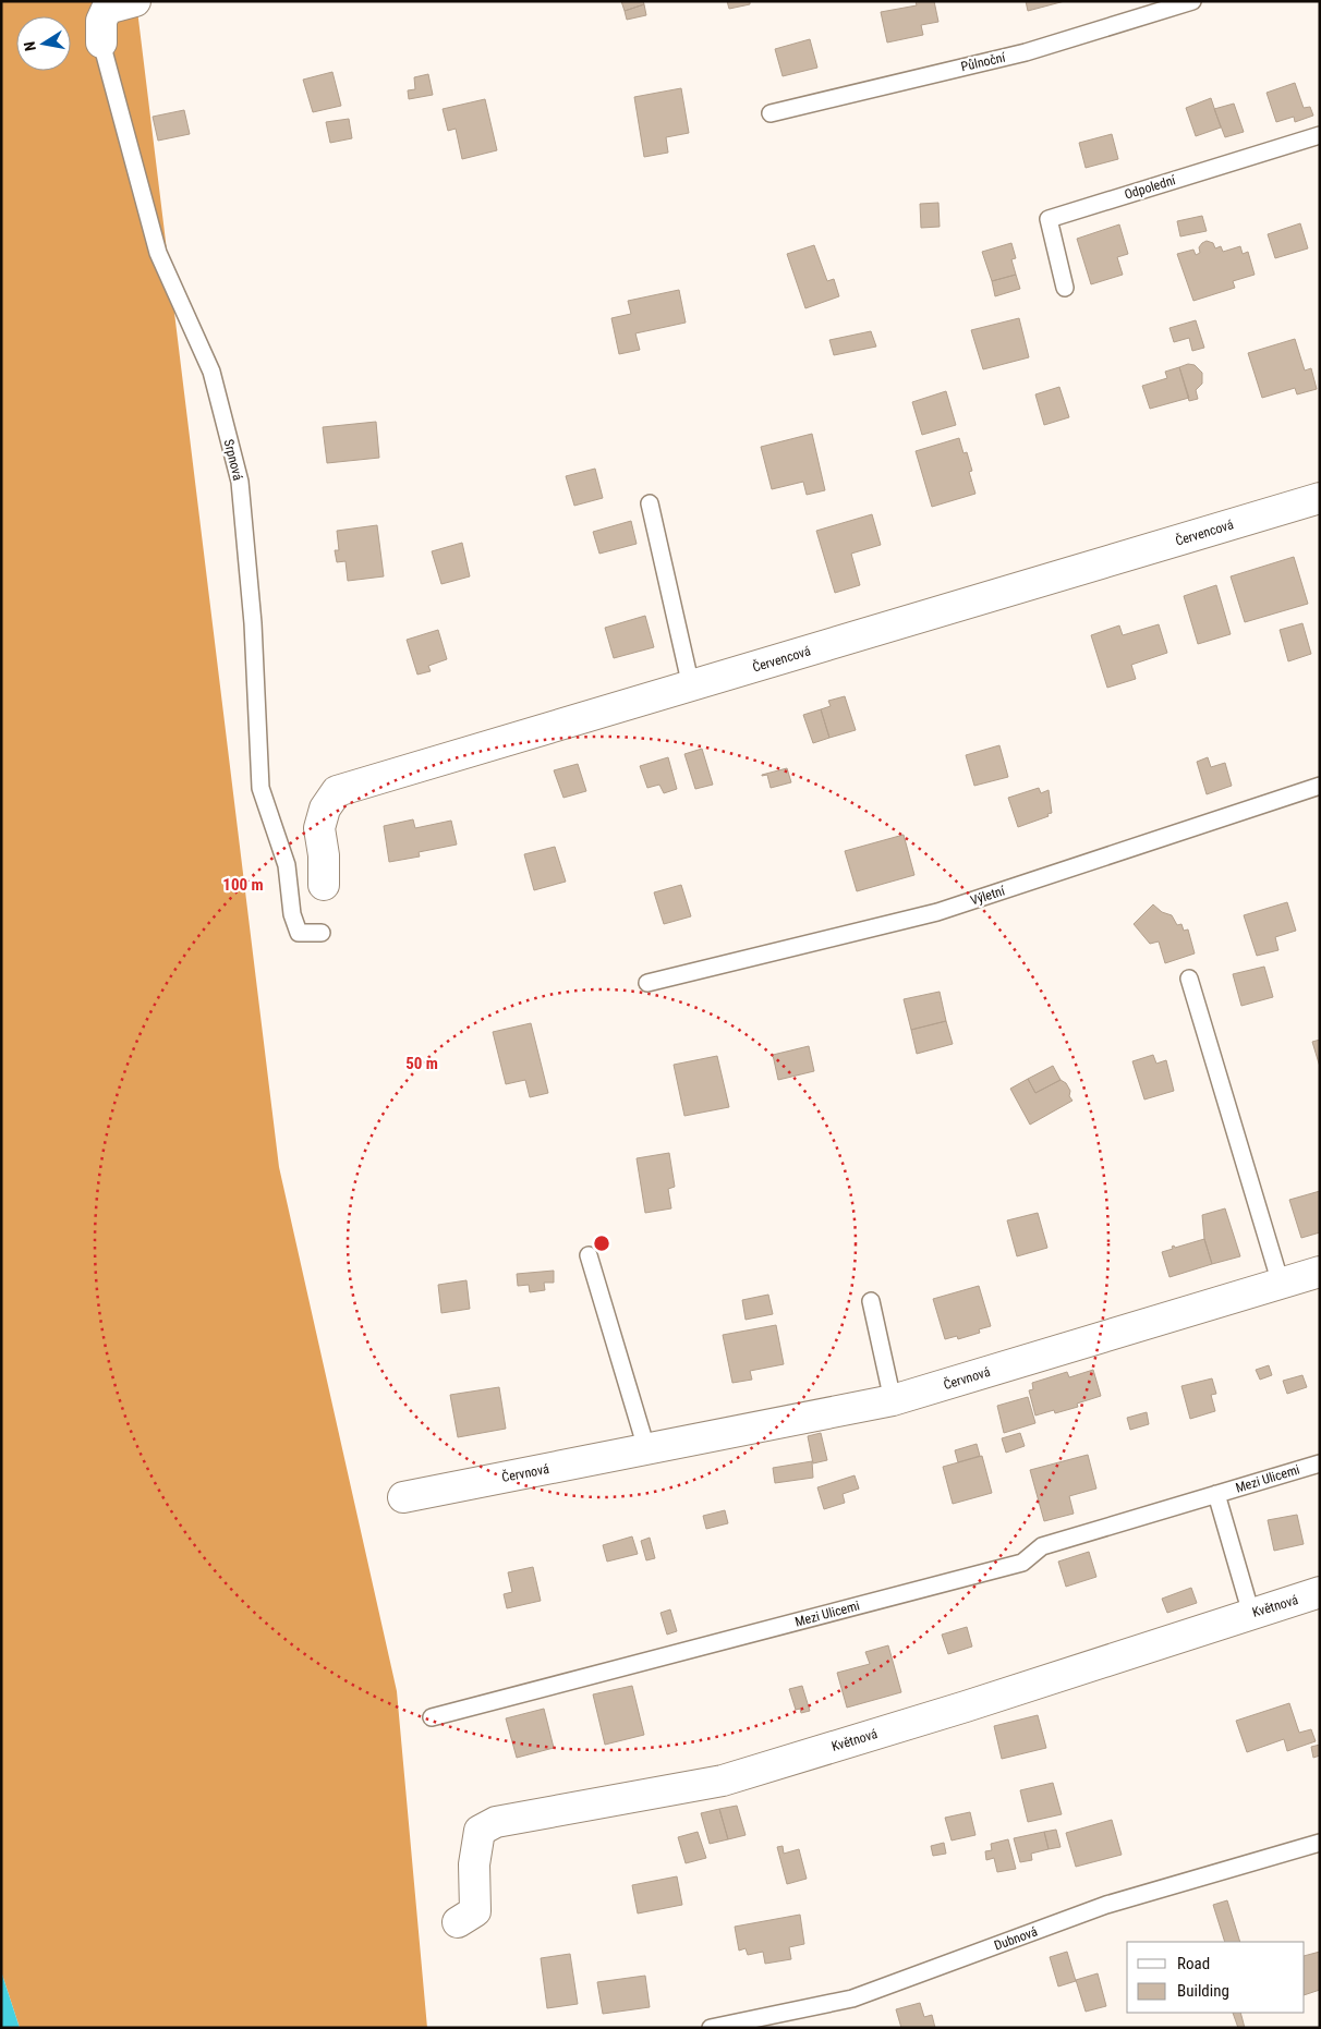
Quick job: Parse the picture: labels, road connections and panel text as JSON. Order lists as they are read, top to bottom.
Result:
{
  "streets": {
    "street": [
      "Srpnová",
      "Červencová",
      "Červnová",
      "Květnová"
    ],
    "lane": [
      "Půlnoční",
      "Odpolední",
      "Výletní",
      "Mezi Ulicemi",
      "Dubnová"
    ]
  },
  "legend": ["Road", "Building"],
  "north": "left",
  "rings": ["100 m", "50 m"]
}
